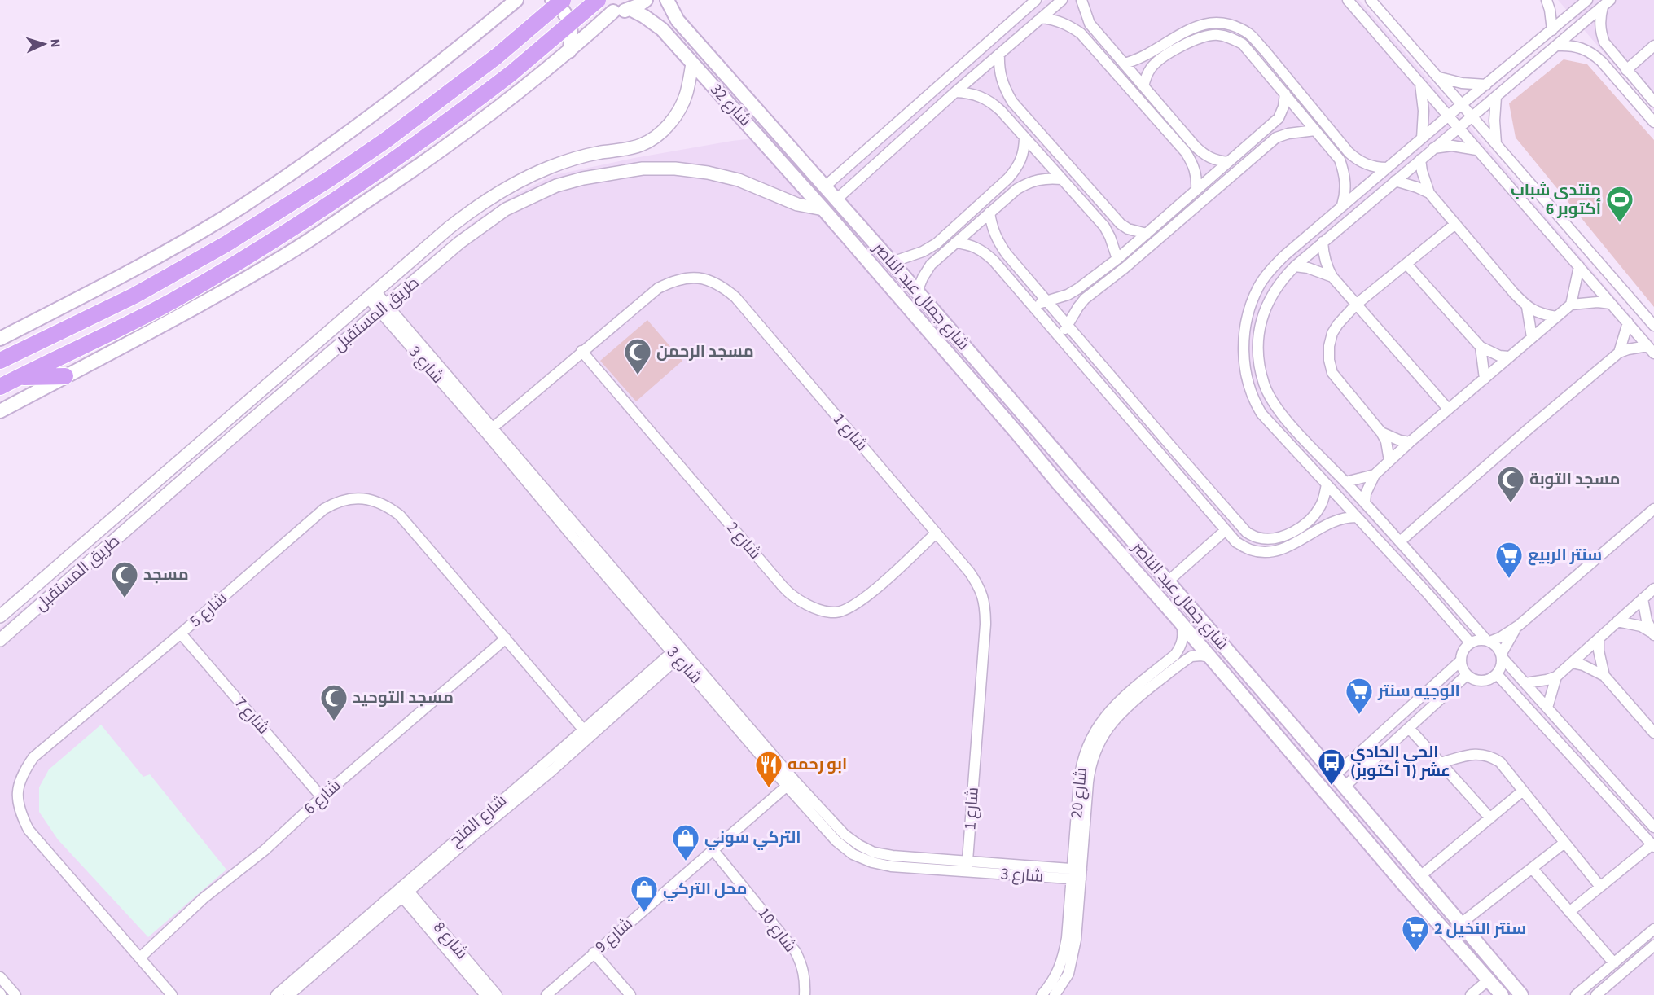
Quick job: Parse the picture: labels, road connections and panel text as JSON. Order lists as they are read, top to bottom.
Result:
{
  "streets": {
    "main road": ["شارع 32", "شارع جمال عبد الناصر"],
    "street": [
      "طريق المستقبل",
      "شارع 3",
      "شارع 1",
      "شارع 2",
      "شارع 5",
      "شارع 7",
      "شارع 20",
      "شارع 6",
      "شارع الفتح",
      "شارع 10",
      "شارع 9",
      "شارع 8"
    ]
  },
  "crossings": [
    ["شارع 32", "شارع جمال عبد الناصر"],
    ["شارع 32", "طريق المستقبل"],
    ["شارع جمال عبد الناصر", "طريق المستقبل"],
    ["شارع جمال عبد الناصر", "شارع 20"],
    ["طريق المستقبل", "شارع 3"],
    ["شارع 3", "شارع 1"],
    ["شارع 3", "شارع 20"],
    ["شارع 3", "شارع الفتح"],
    ["شارع 3", "شارع 9"],
    ["شارع 1", "شارع 2"],
    ["شارع 5", "شارع 7"],
    ["شارع 5", "شارع 6"],
    ["شارع 5", "شارع الفتح"],
    ["شارع 7", "شارع 6"],
    ["شارع الفتح", "شارع 8"],
    ["شارع 10", "شارع 9"]
  ],
  "places": {
    "sports": ["منتدى شباب 6 أكتوبر"],
    "mosque": [
      "مسجد الرحمن",
      "مسجد التوبة",
      "مسجد",
      "مسجد التوحيد"
    ],
    "supermarket": ["سنتر الربيع", "الوجيه سنتر", "سنتر النخيل 2"],
    "bus stop": ["الحي الحادي عشر (٦ أكتوبر)"],
    "restaurant": ["ابو رحمه"],
    "shop": ["التركي سوني", "محل التركي"]
  },
  "north": "right"
}
